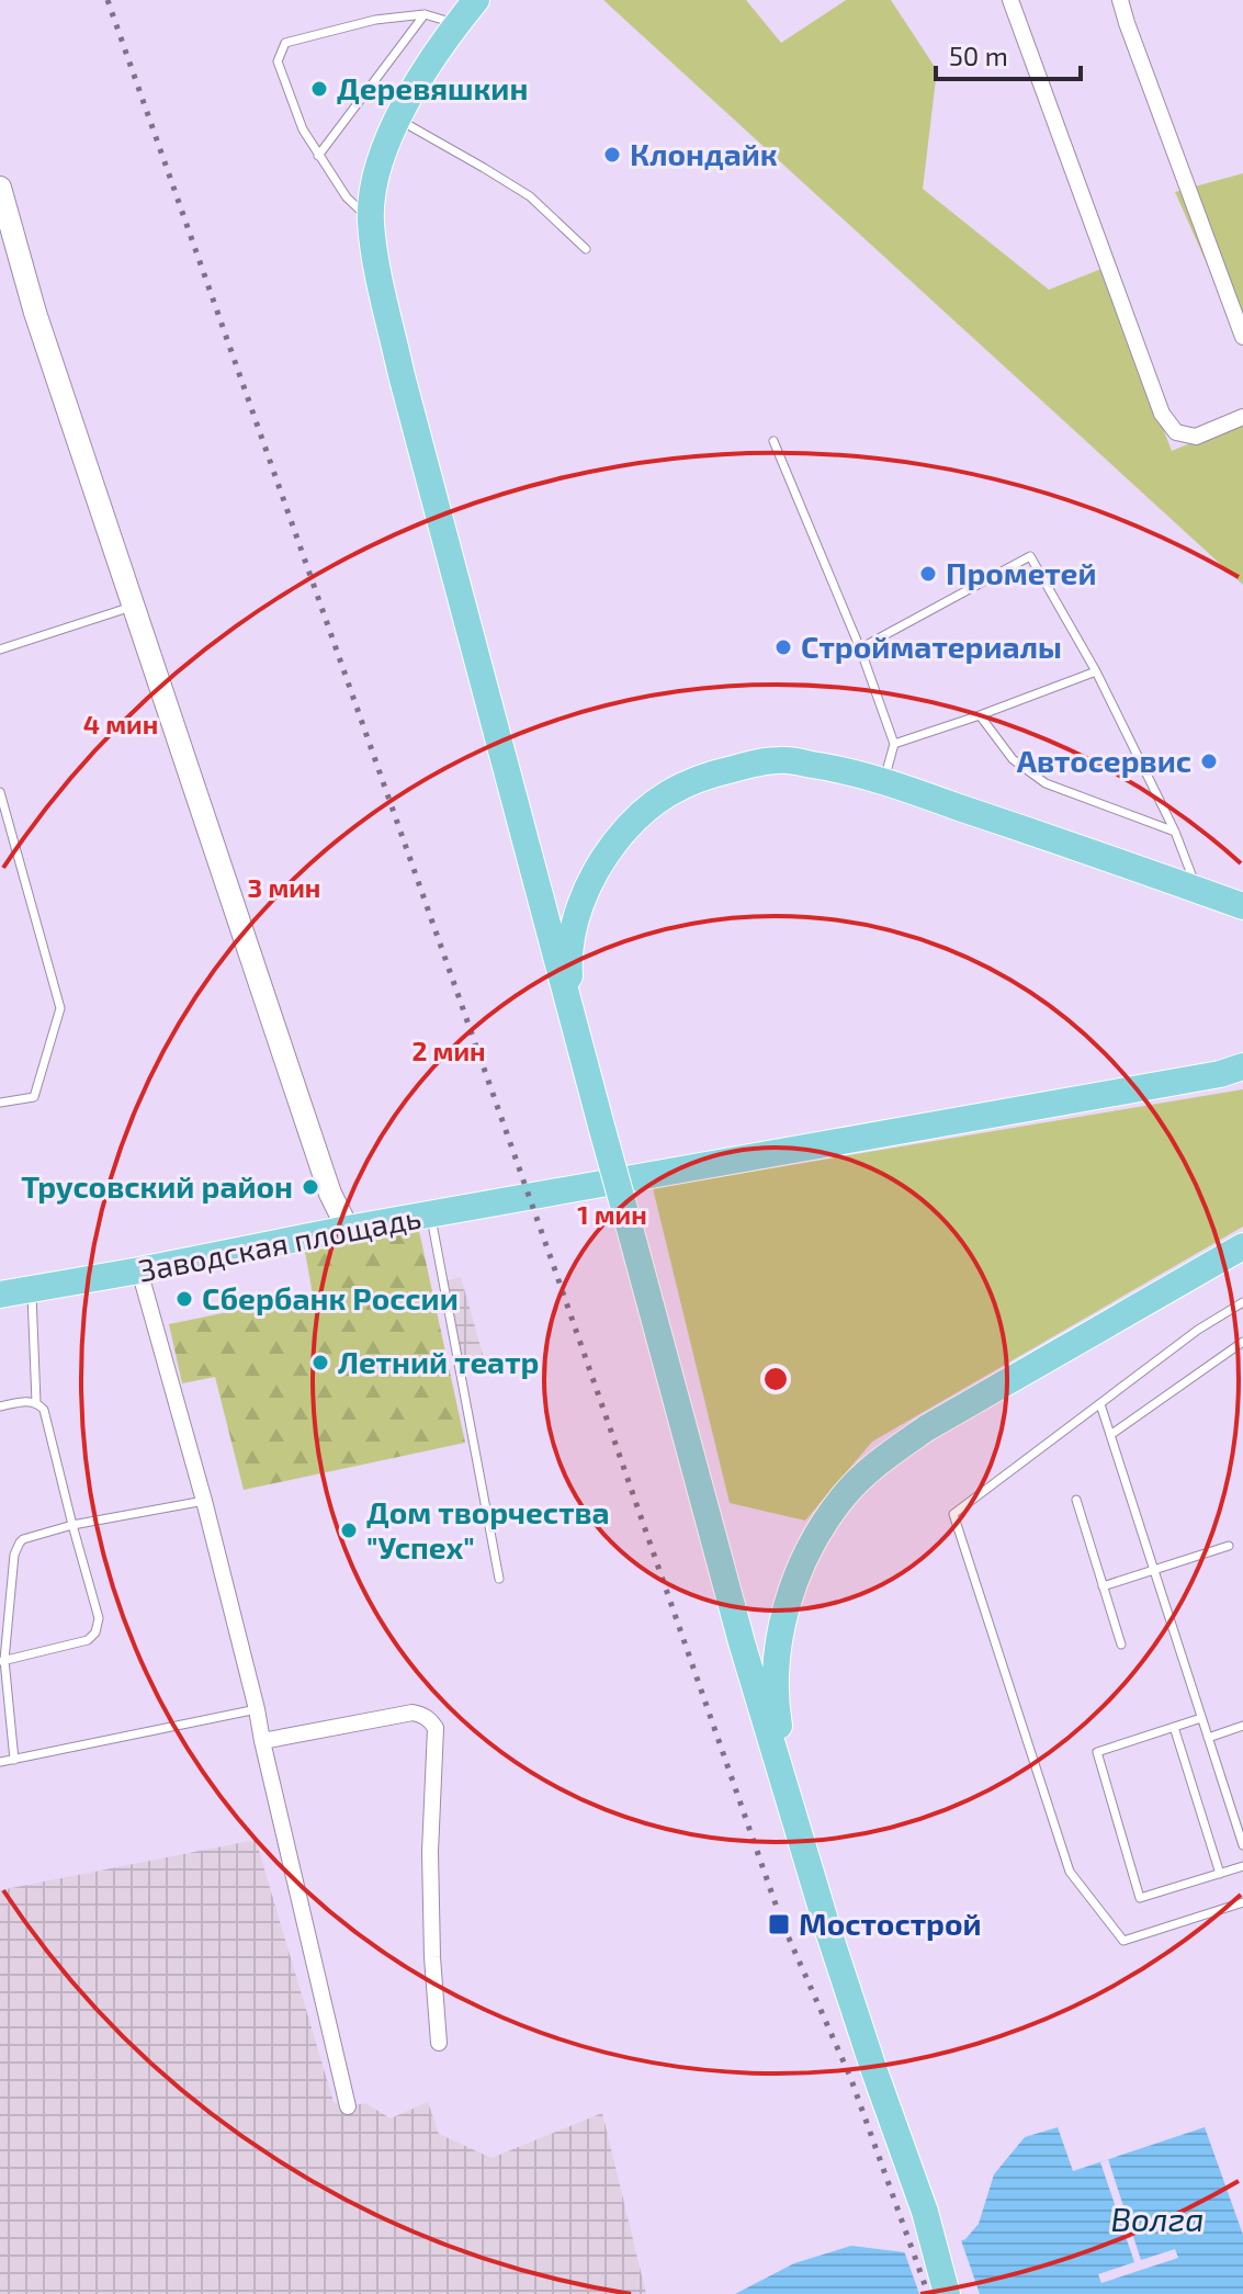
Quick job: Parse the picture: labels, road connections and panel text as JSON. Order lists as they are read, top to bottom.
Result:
{
  "streets": {
    "main road": ["Заводская площадь"]
  },
  "water": ["Волга"],
  "places": {
    "other": [
      "Деревяшкин",
      "Клондайк",
      "Прометей",
      "Стройматериалы",
      "Автосервис",
      "Трусовский район",
      "Сбербанк России",
      "Летний театр",
      "Дом творчества \"Успех\""
    ],
    "transit": ["Мостострой"]
  },
  "scale_bar": "50 m",
  "rings": [
    "4 мин",
    "3 мин",
    "2 мин",
    "1 мин"
  ]
}
